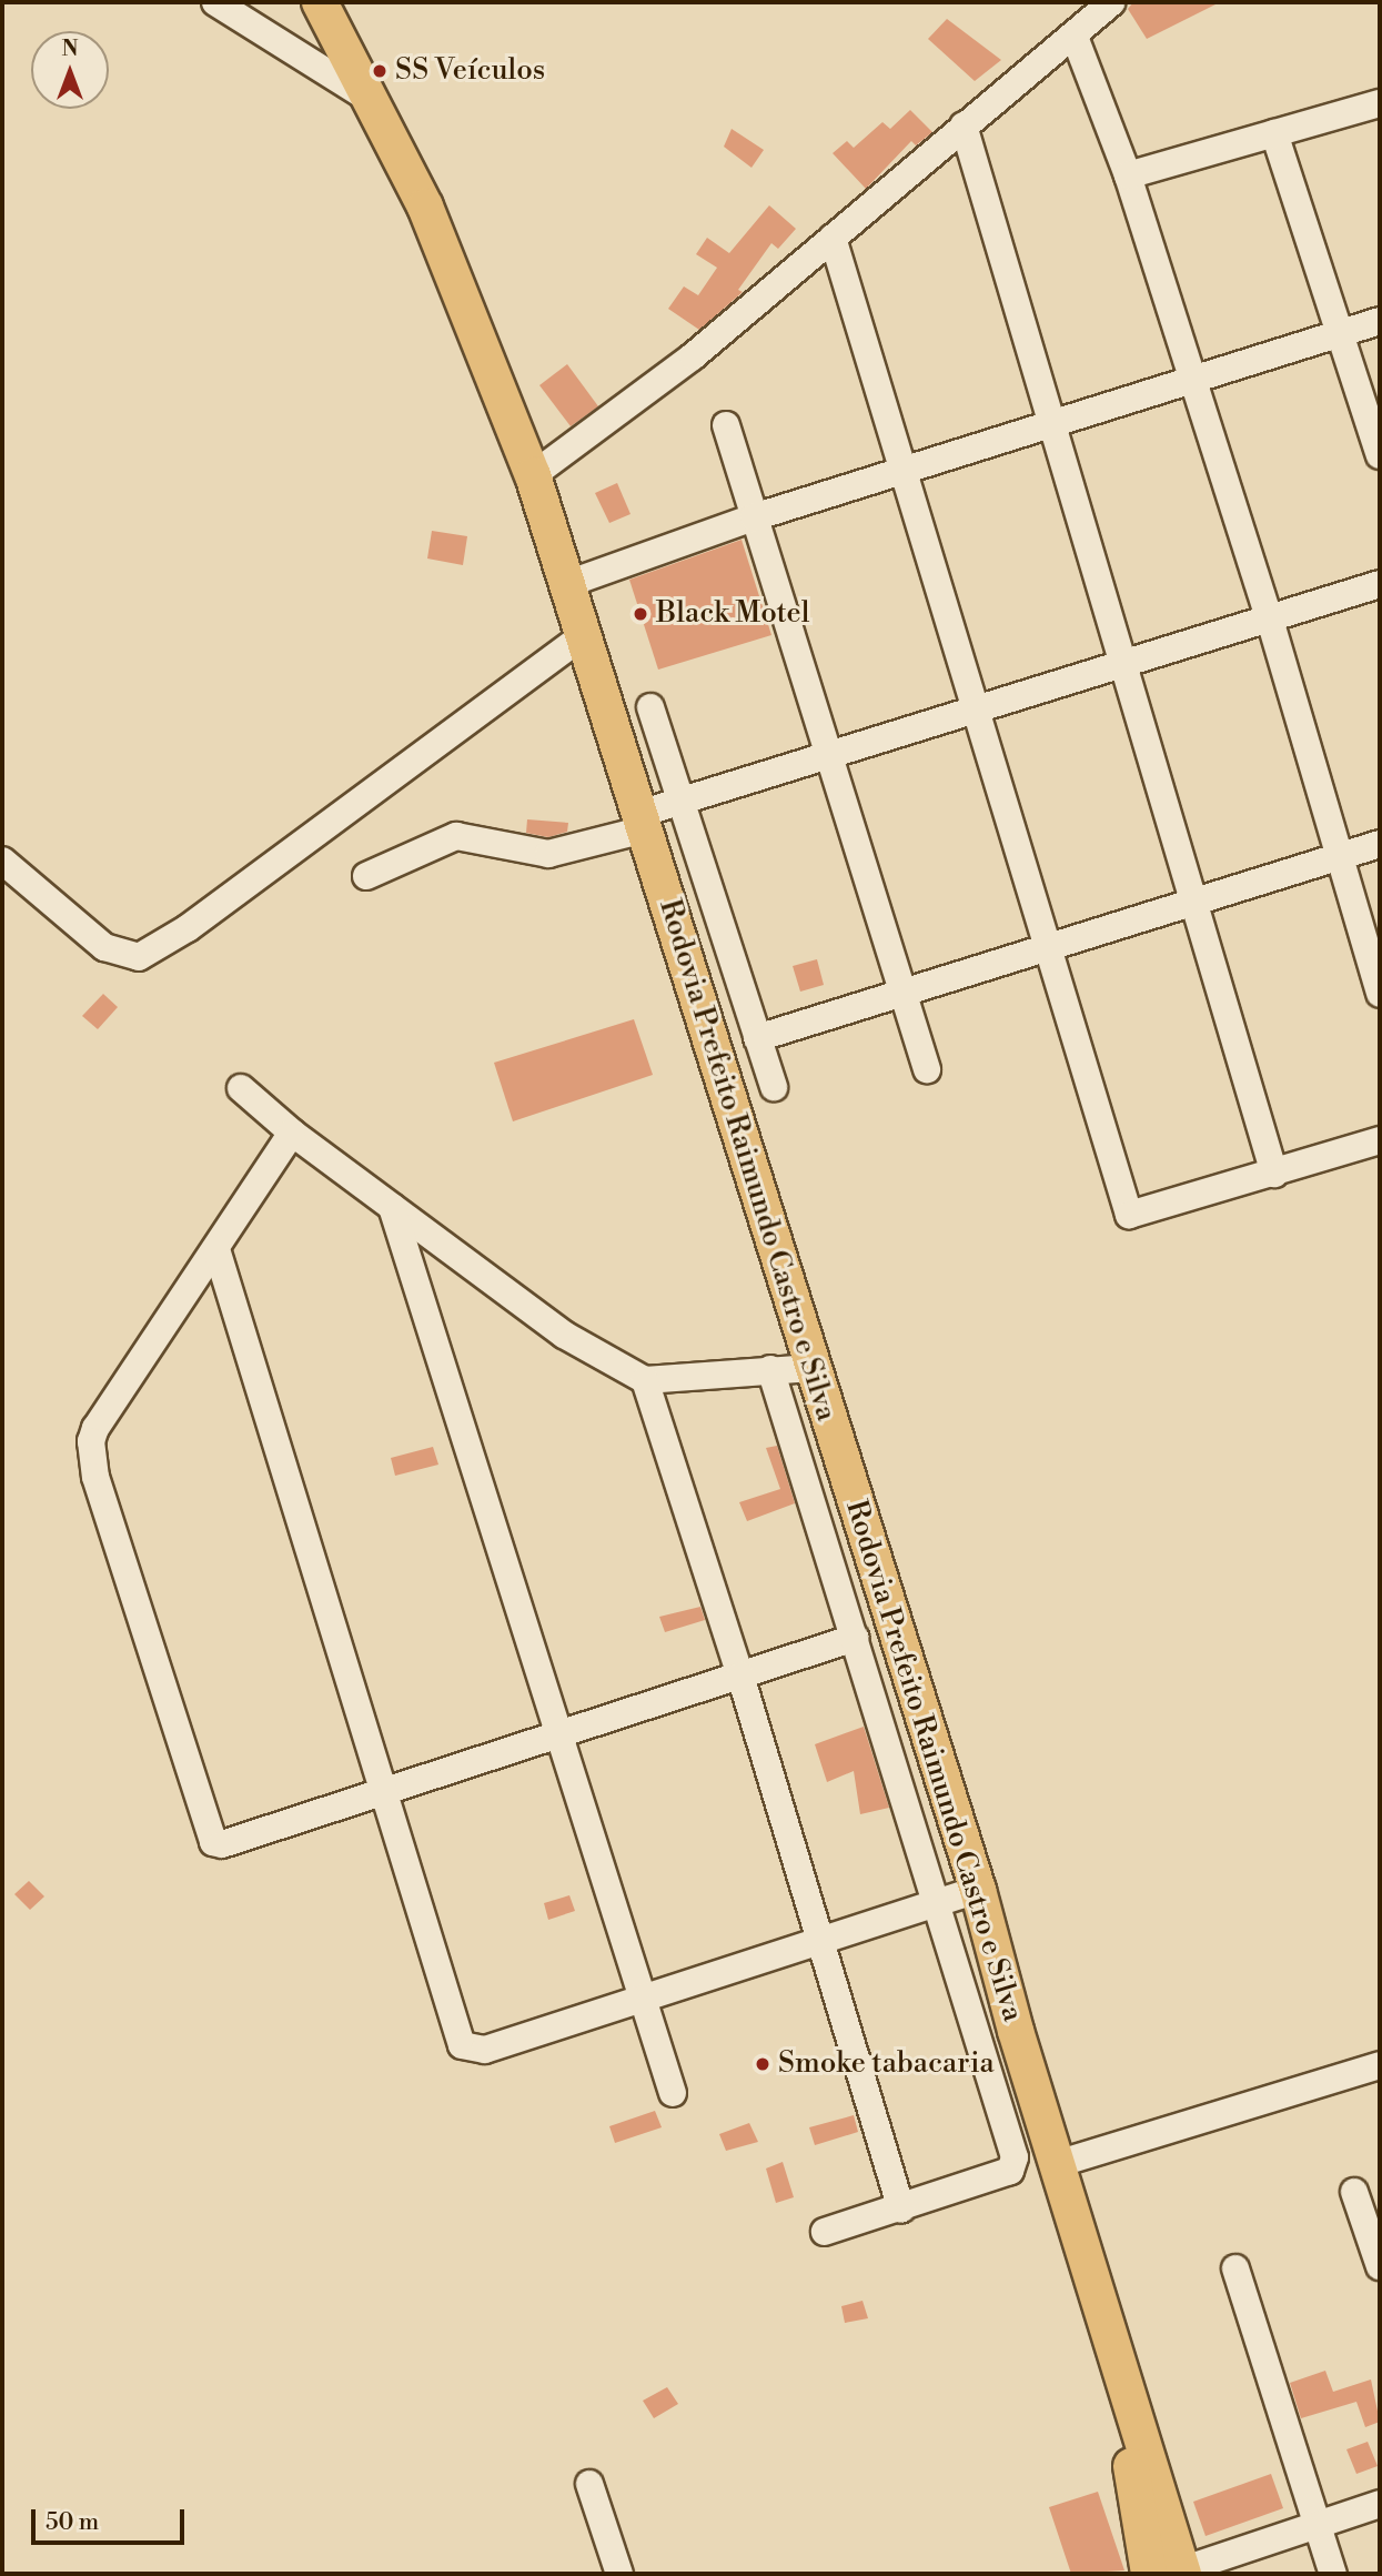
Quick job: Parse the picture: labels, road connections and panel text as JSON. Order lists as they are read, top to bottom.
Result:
{
  "streets": {
    "main road": ["Rodovia Prefeito Raimundo Castro e Silva"]
  },
  "places": ["SS Veículos", "Black Motel", "Smoke tabacaria"],
  "scale_bar": "50 m",
  "north": "top"
}
